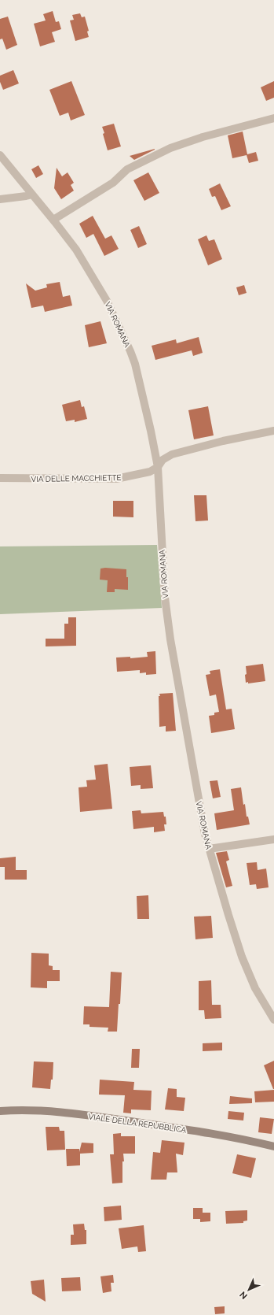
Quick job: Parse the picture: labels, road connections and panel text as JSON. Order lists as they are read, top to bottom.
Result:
{
  "streets": {
    "main road": ["VIALE DELLA REPUBBLICA"],
    "street": ["VIA ROMANA", "VIA DELLE MACCHIETTE"]
  },
  "crossings": [
    ["VIA ROMANA", "VIA DELLE MACCHIETTE"]
  ],
  "north": "bottom left"
}
